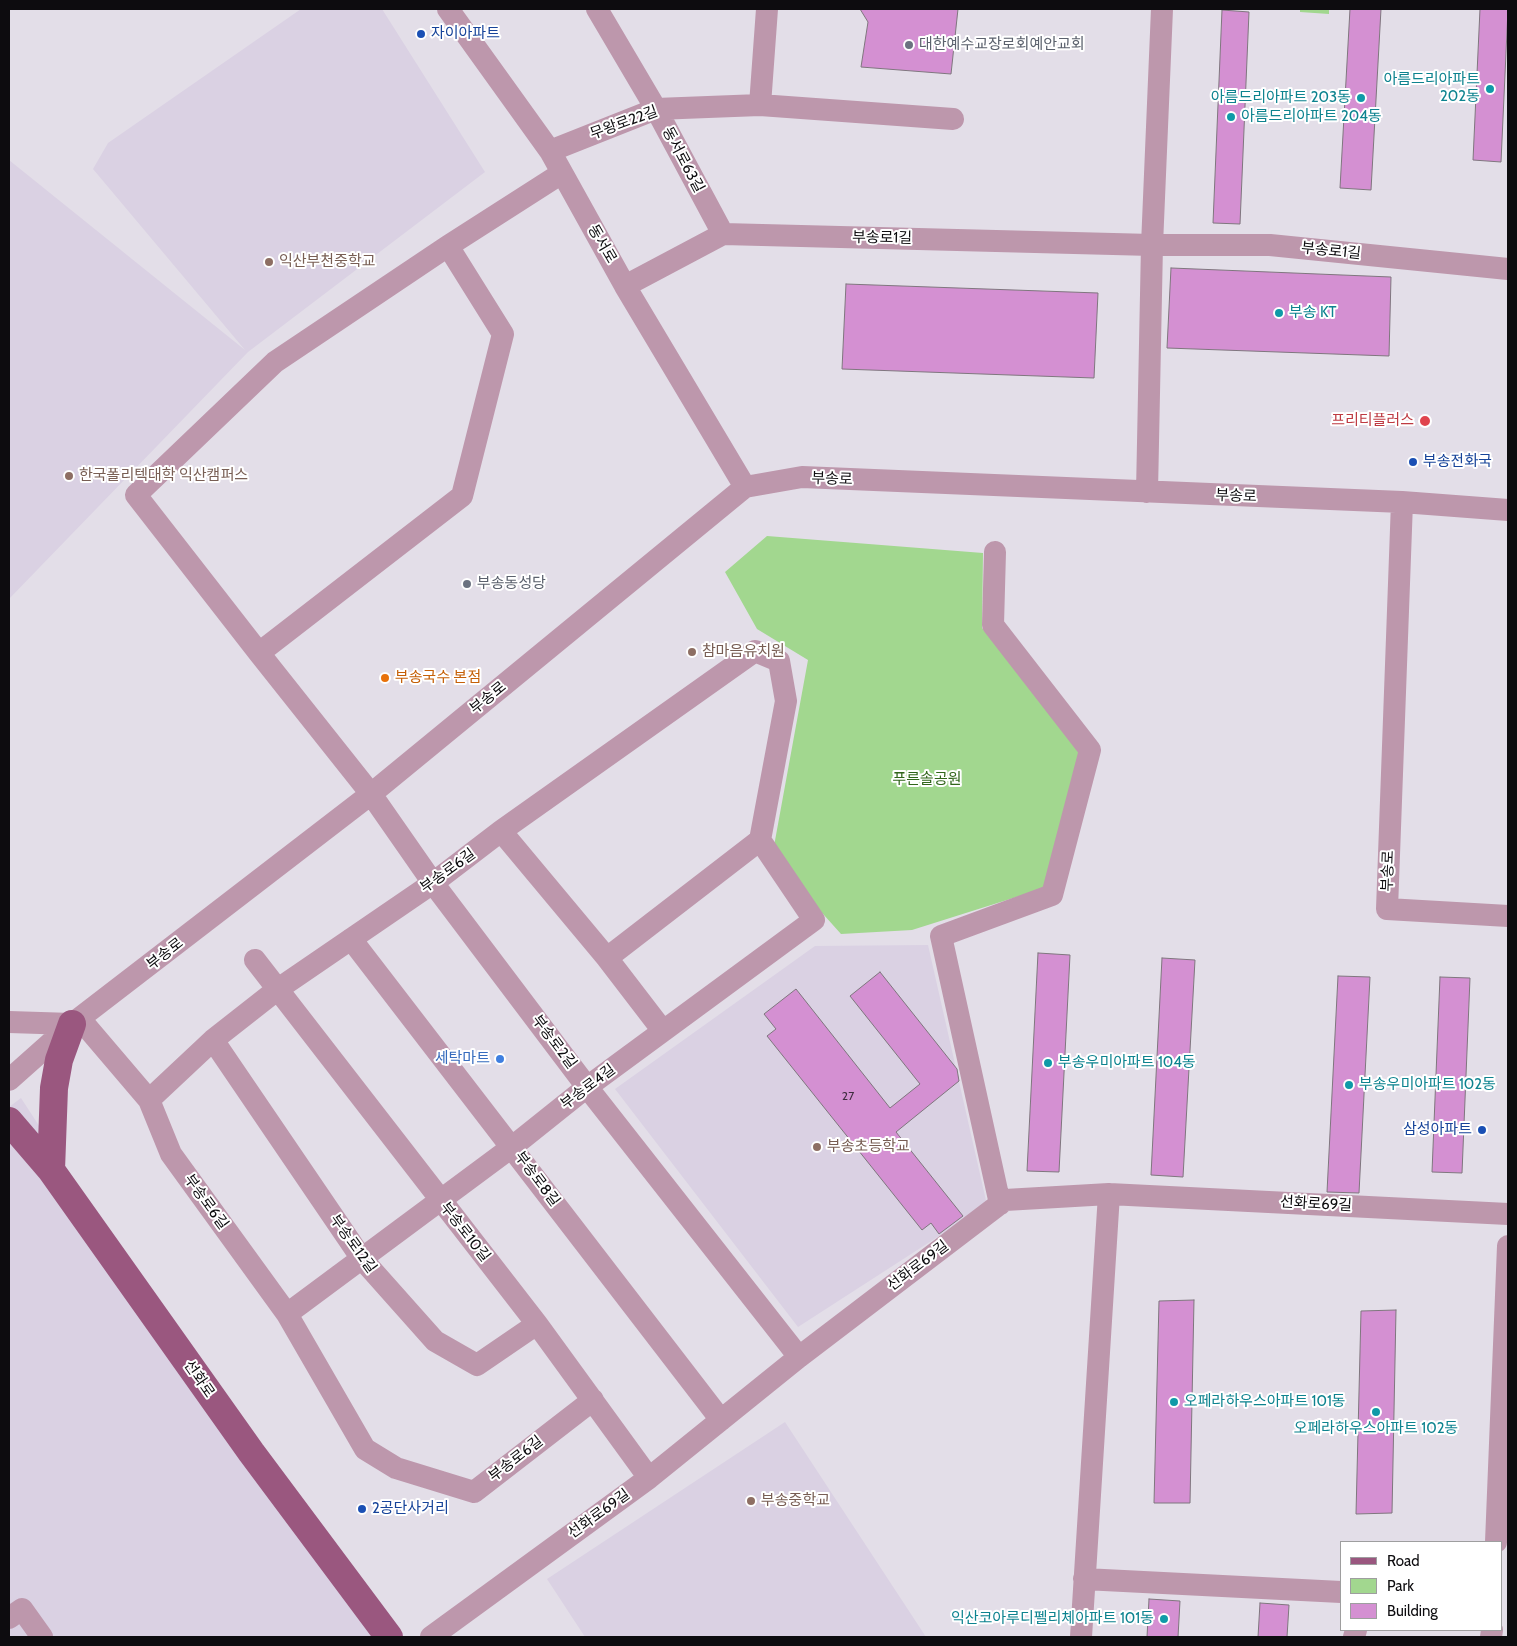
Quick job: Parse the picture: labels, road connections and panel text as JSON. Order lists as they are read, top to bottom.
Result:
{
  "streets": {
    "main road": ["선화로"],
    "street": [
      "무왕로22길",
      "동서로63길",
      "부송로1길",
      "동서로",
      "부송로",
      "부송로6길",
      "부송로2길",
      "부송로4길",
      "부송로8길",
      "선화로69길",
      "부송로10길",
      "부송로12길"
    ]
  },
  "crossings": [
    ["무왕로22길", "동서로63길"],
    ["무왕로22길", "동서로"],
    ["동서로63길", "부송로1길"],
    ["부송로1길", "동서로"],
    ["동서로", "부송로"],
    ["부송로", "부송로2길"],
    ["부송로6길", "부송로2길"],
    ["부송로6길", "부송로4길"],
    ["부송로6길", "부송로8길"],
    ["부송로6길", "부송로10길"],
    ["부송로6길", "부송로12길"],
    ["부송로2길", "부송로4길"],
    ["부송로2길", "선화로69길"],
    ["부송로4길", "부송로8길"],
    ["부송로4길", "부송로10길"],
    ["부송로4길", "부송로12길"],
    ["부송로8길", "선화로69길"],
    ["선화로69길", "부송로10길"],
    ["부송로10길", "부송로12길"]
  ],
  "parks": ["푸른솔공원"],
  "places": [
    "자이아파트",
    "대한예수교장로회예안교회",
    "아름드리아파트 202동",
    "아름드리아파트 203동",
    "아름드리아파트 204동",
    "익산부천중학교",
    "부송 KT",
    "프리티플러스",
    "부송전화국",
    "한국폴리텍대학 익산캠퍼스",
    "부송동성당",
    "참마음유치원",
    "부송국수 본점",
    "세탁마트",
    "부송우미아파트 104동",
    "부송우미아파트 102동",
    "삼성아파트",
    "부송초등학교",
    "오페라하우스아파트 101동",
    "오페라하우스아파트 102동",
    "부송중학교",
    "2공단사거리",
    "익산코아루디펠리체아파트 101동"
  ],
  "house_numbers": ["27"],
  "legend": ["Road", "Park", "Building"]
}
